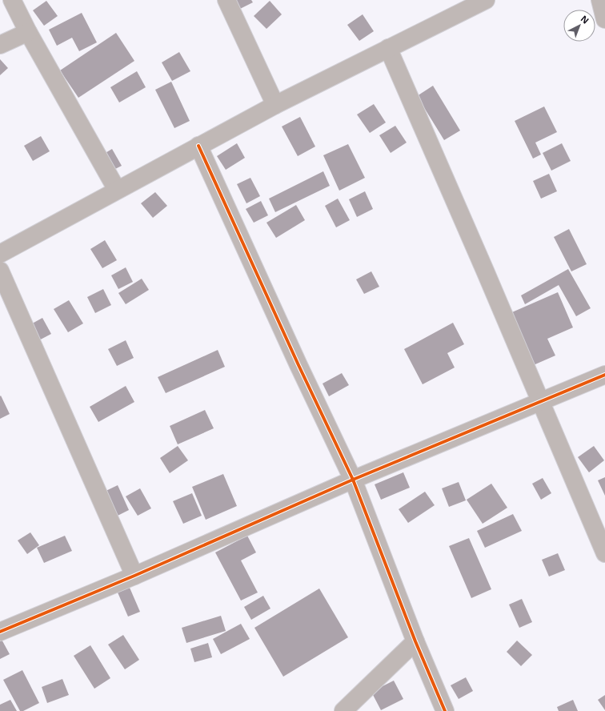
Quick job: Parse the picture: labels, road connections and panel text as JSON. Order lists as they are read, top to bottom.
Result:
{
  "north": "top right"
}
